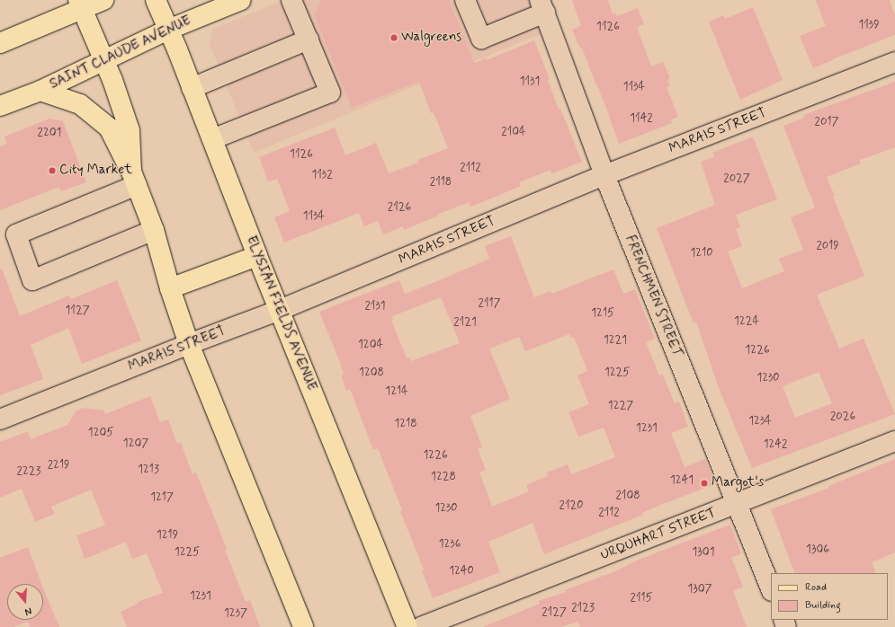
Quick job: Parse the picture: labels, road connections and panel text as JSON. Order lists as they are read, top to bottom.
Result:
{
  "streets": {
    "main road": ["SAINT CLAUDE AVENUE", "ELYSIAN FIELDS AVENUE"],
    "street": ["MARAIS STREET", "FRENCHMEN STREET", "URQUHART STREET"]
  },
  "crossings": [
    ["SAINT CLAUDE AVENUE", "ELYSIAN FIELDS AVENUE"],
    ["MARAIS STREET", "FRENCHMEN STREET"],
    ["MARAIS STREET", "ELYSIAN FIELDS AVENUE"],
    ["FRENCHMEN STREET", "URQUHART STREET"]
  ],
  "places": ["Walgreens", "City Market", "Margot's"],
  "house_numbers": [
    "1139",
    "1126",
    "1131",
    "1134",
    "1142",
    "2017",
    "2104",
    "2201",
    "1126",
    "2112",
    "1132",
    "2027",
    "2118",
    "2126",
    "1134",
    "2019",
    "1210",
    "2117",
    "2131",
    "1127",
    "1215",
    "1224",
    "2121",
    "1221",
    "1204",
    "1226",
    "1208",
    "1225",
    "1230",
    "1214",
    "1227",
    "2026",
    "1234",
    "1218",
    "1231",
    "1205",
    "1207",
    "1242",
    "1226",
    "2219",
    "1213",
    "2223",
    "1228",
    "1241",
    "2108",
    "1217",
    "2120",
    "1230",
    "2112",
    "1219",
    "1236",
    "1306",
    "1225",
    "1301",
    "1240",
    "1307",
    "1231",
    "2115",
    "2123",
    "2127",
    "1237"
  ],
  "legend": ["Road", "Building"],
  "north": "bottom"
}
